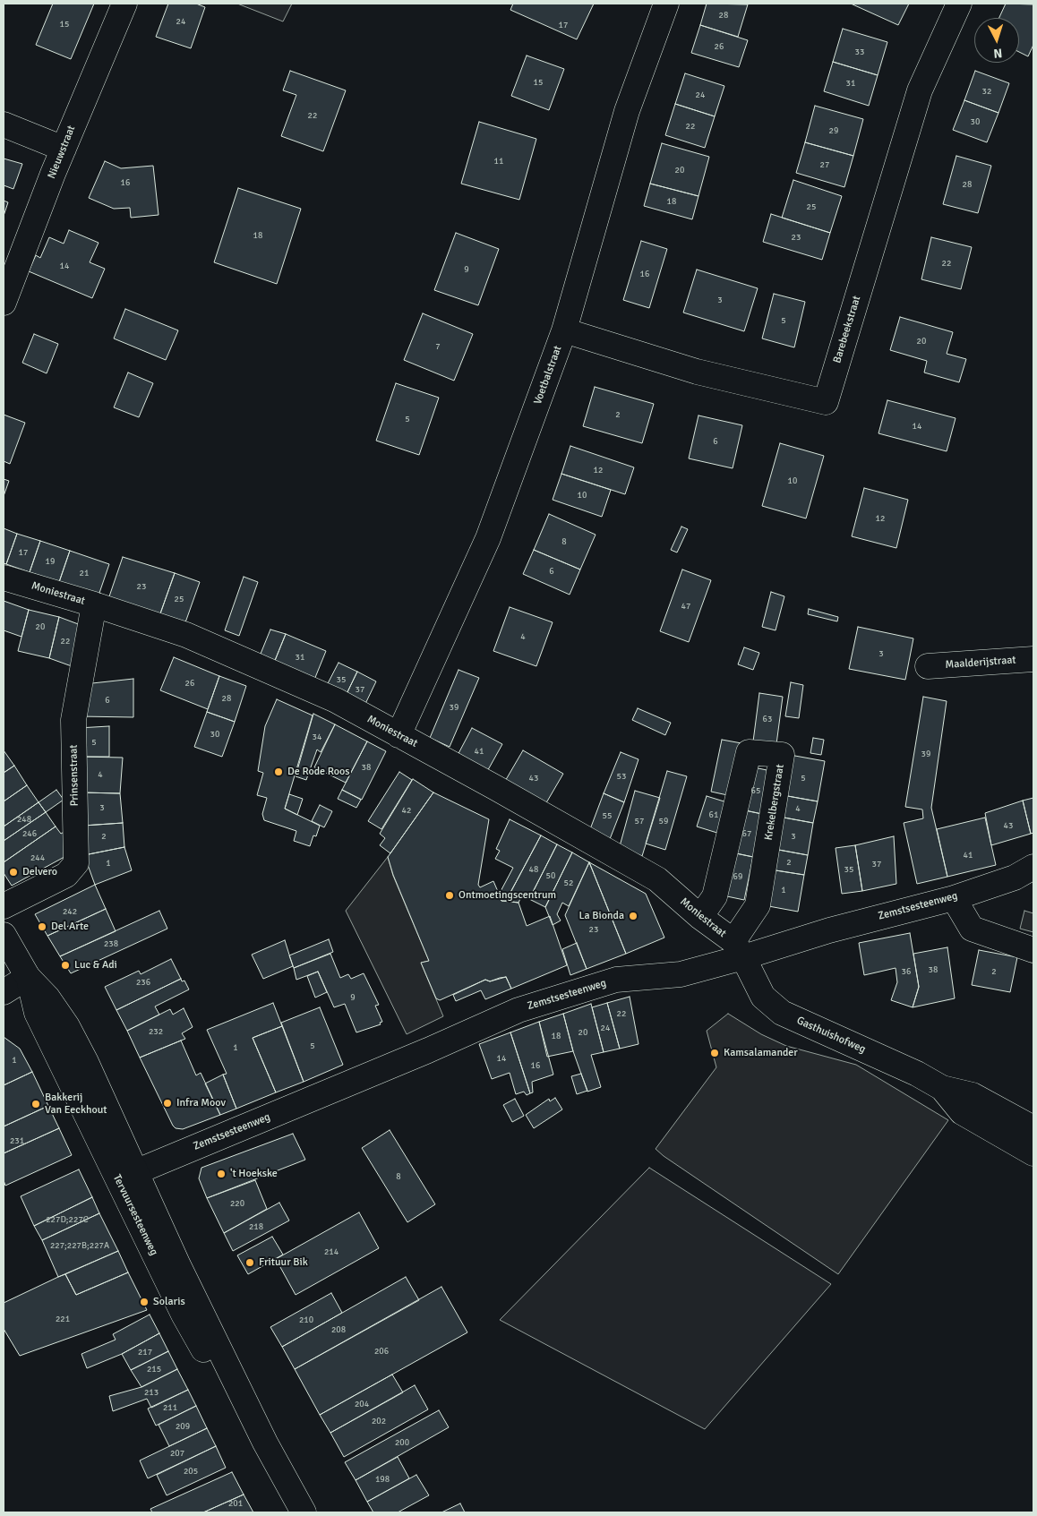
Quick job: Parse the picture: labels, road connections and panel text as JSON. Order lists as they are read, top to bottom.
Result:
{
  "streets": {
    "street": [
      "Nieuwstraat",
      "Barebeekstraat",
      "Voetbalstraat",
      "Moniestraat",
      "Maalderijstraat",
      "Prinsenstraat",
      "Krekelbergstraat",
      "Zemstsesteenweg",
      "Gasthuishofweg",
      "Tervuursesteenweg"
    ]
  },
  "crossings": [
    ["Barebeekstraat", "Voetbalstraat"],
    ["Voetbalstraat", "Moniestraat"],
    ["Moniestraat", "Prinsenstraat"],
    ["Moniestraat", "Krekelbergstraat"],
    ["Moniestraat", "Zemstsesteenweg"],
    ["Moniestraat", "Gasthuishofweg"],
    ["Krekelbergstraat", "Zemstsesteenweg"],
    ["Krekelbergstraat", "Gasthuishofweg"],
    ["Zemstsesteenweg", "Gasthuishofweg"],
    ["Zemstsesteenweg", "Tervuursesteenweg"]
  ],
  "places": [
    "De Rode Roos",
    "Delvero",
    "Ontmoetingscentrum",
    "La Bionda",
    "Del Arte",
    "Luc & Adi",
    "Kamsalamander",
    "Infra Moov",
    "Bakkerij Van Eeckhout",
    "'t Hoekske",
    "Frituur Bik",
    "Solaris"
  ],
  "house_numbers": [
    "28",
    "24",
    "15",
    "17",
    "26",
    "33",
    "15",
    "31",
    "32",
    "24",
    "22",
    "30",
    "22",
    "29",
    "11",
    "27",
    "20",
    "16",
    "28",
    "18",
    "25",
    "18",
    "23",
    "22",
    "14",
    "9",
    "16",
    "3",
    "5",
    "20",
    "7",
    "2",
    "5",
    "14",
    "6",
    "12",
    "10",
    "10",
    "12",
    "8",
    "17",
    "19",
    "6",
    "21",
    "23",
    "25",
    "47",
    "20",
    "4",
    "22",
    "3",
    "31",
    "35",
    "26",
    "37",
    "28",
    "6",
    "39",
    "63",
    "30",
    "34",
    "5",
    "41",
    "39",
    "38",
    "4",
    "53",
    "43",
    "5",
    "65",
    "3",
    "4",
    "42",
    "61",
    "55",
    "248",
    "57",
    "59",
    "43",
    "246",
    "67",
    "2",
    "3",
    "41",
    "244",
    "2",
    "1",
    "37",
    "48",
    "35",
    "50",
    "69",
    "52",
    "1",
    "242",
    "23",
    "238",
    "38",
    "36",
    "2",
    "236",
    "9",
    "22",
    "24",
    "232",
    "20",
    "18",
    "5",
    "1",
    "14",
    "1",
    "16",
    "231",
    "8",
    "220",
    "227D;227C",
    "218",
    "227;227B;227A",
    "214",
    "221",
    "210",
    "208",
    "206",
    "217",
    "215",
    "213",
    "204",
    "211",
    "202",
    "209",
    "200",
    "207",
    "205",
    "198",
    "201"
  ],
  "north": "bottom"
}
